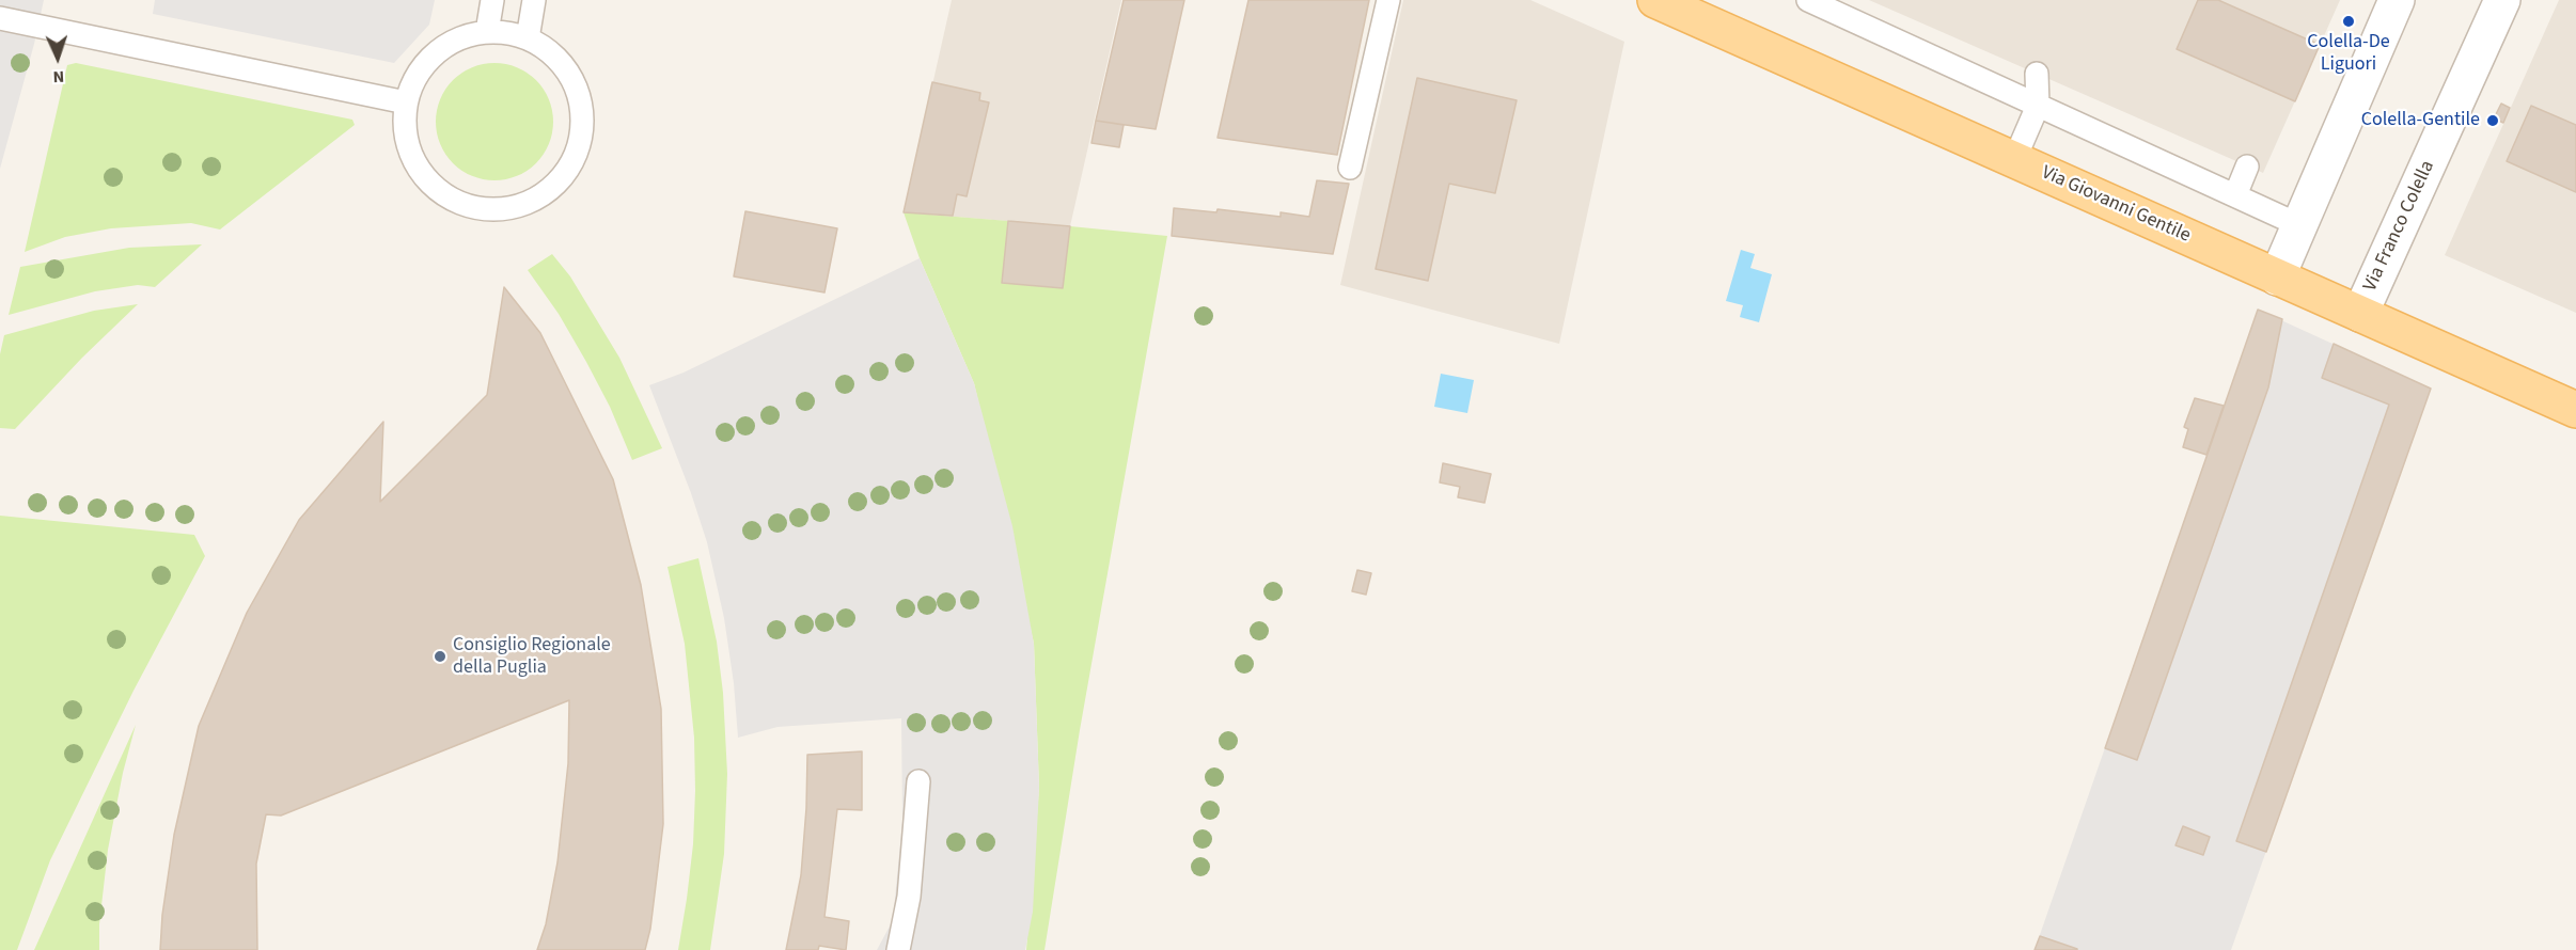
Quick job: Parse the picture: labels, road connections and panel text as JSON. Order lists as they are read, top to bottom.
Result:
{
  "streets": {
    "main road": ["Via Giovanni Gentile"],
    "street": ["Via Franco Colella"]
  },
  "crossings": [
    ["Via Giovanni Gentile", "Via Franco Colella"]
  ],
  "places": ["Colella-De Liguori", "Colella-Gentile", "Consiglio Regionale della Puglia"],
  "north": "bottom"
}
